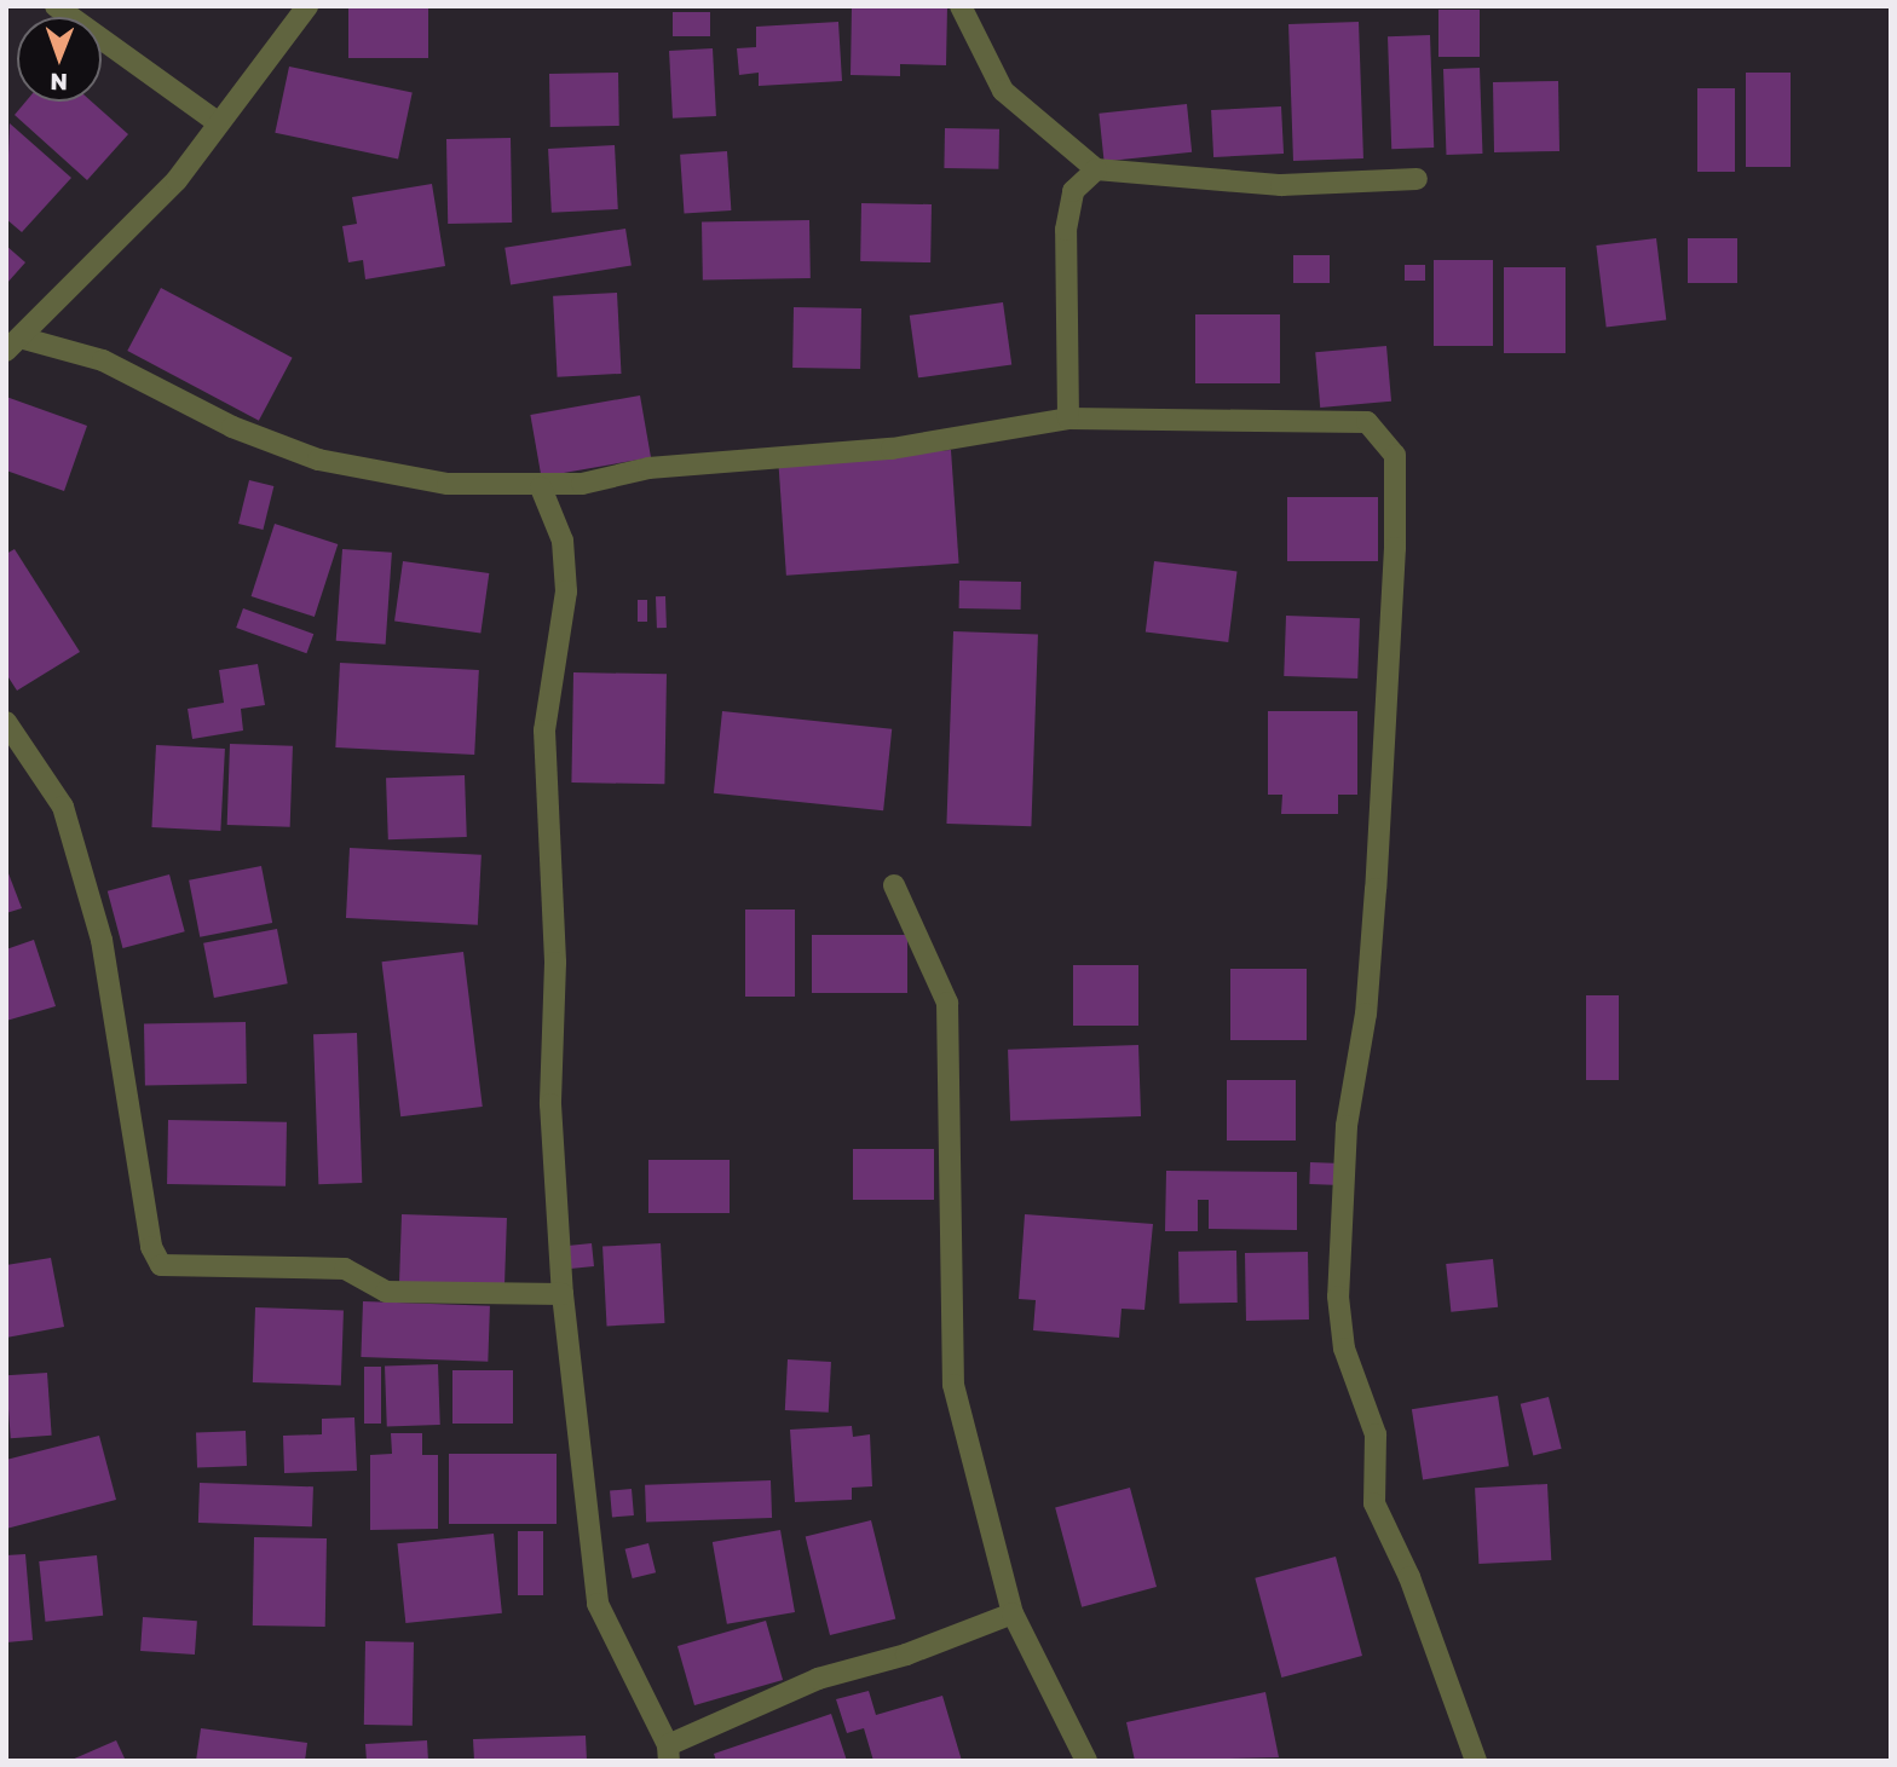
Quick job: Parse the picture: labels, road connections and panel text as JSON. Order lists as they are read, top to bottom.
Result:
{
  "north": "bottom"
}
